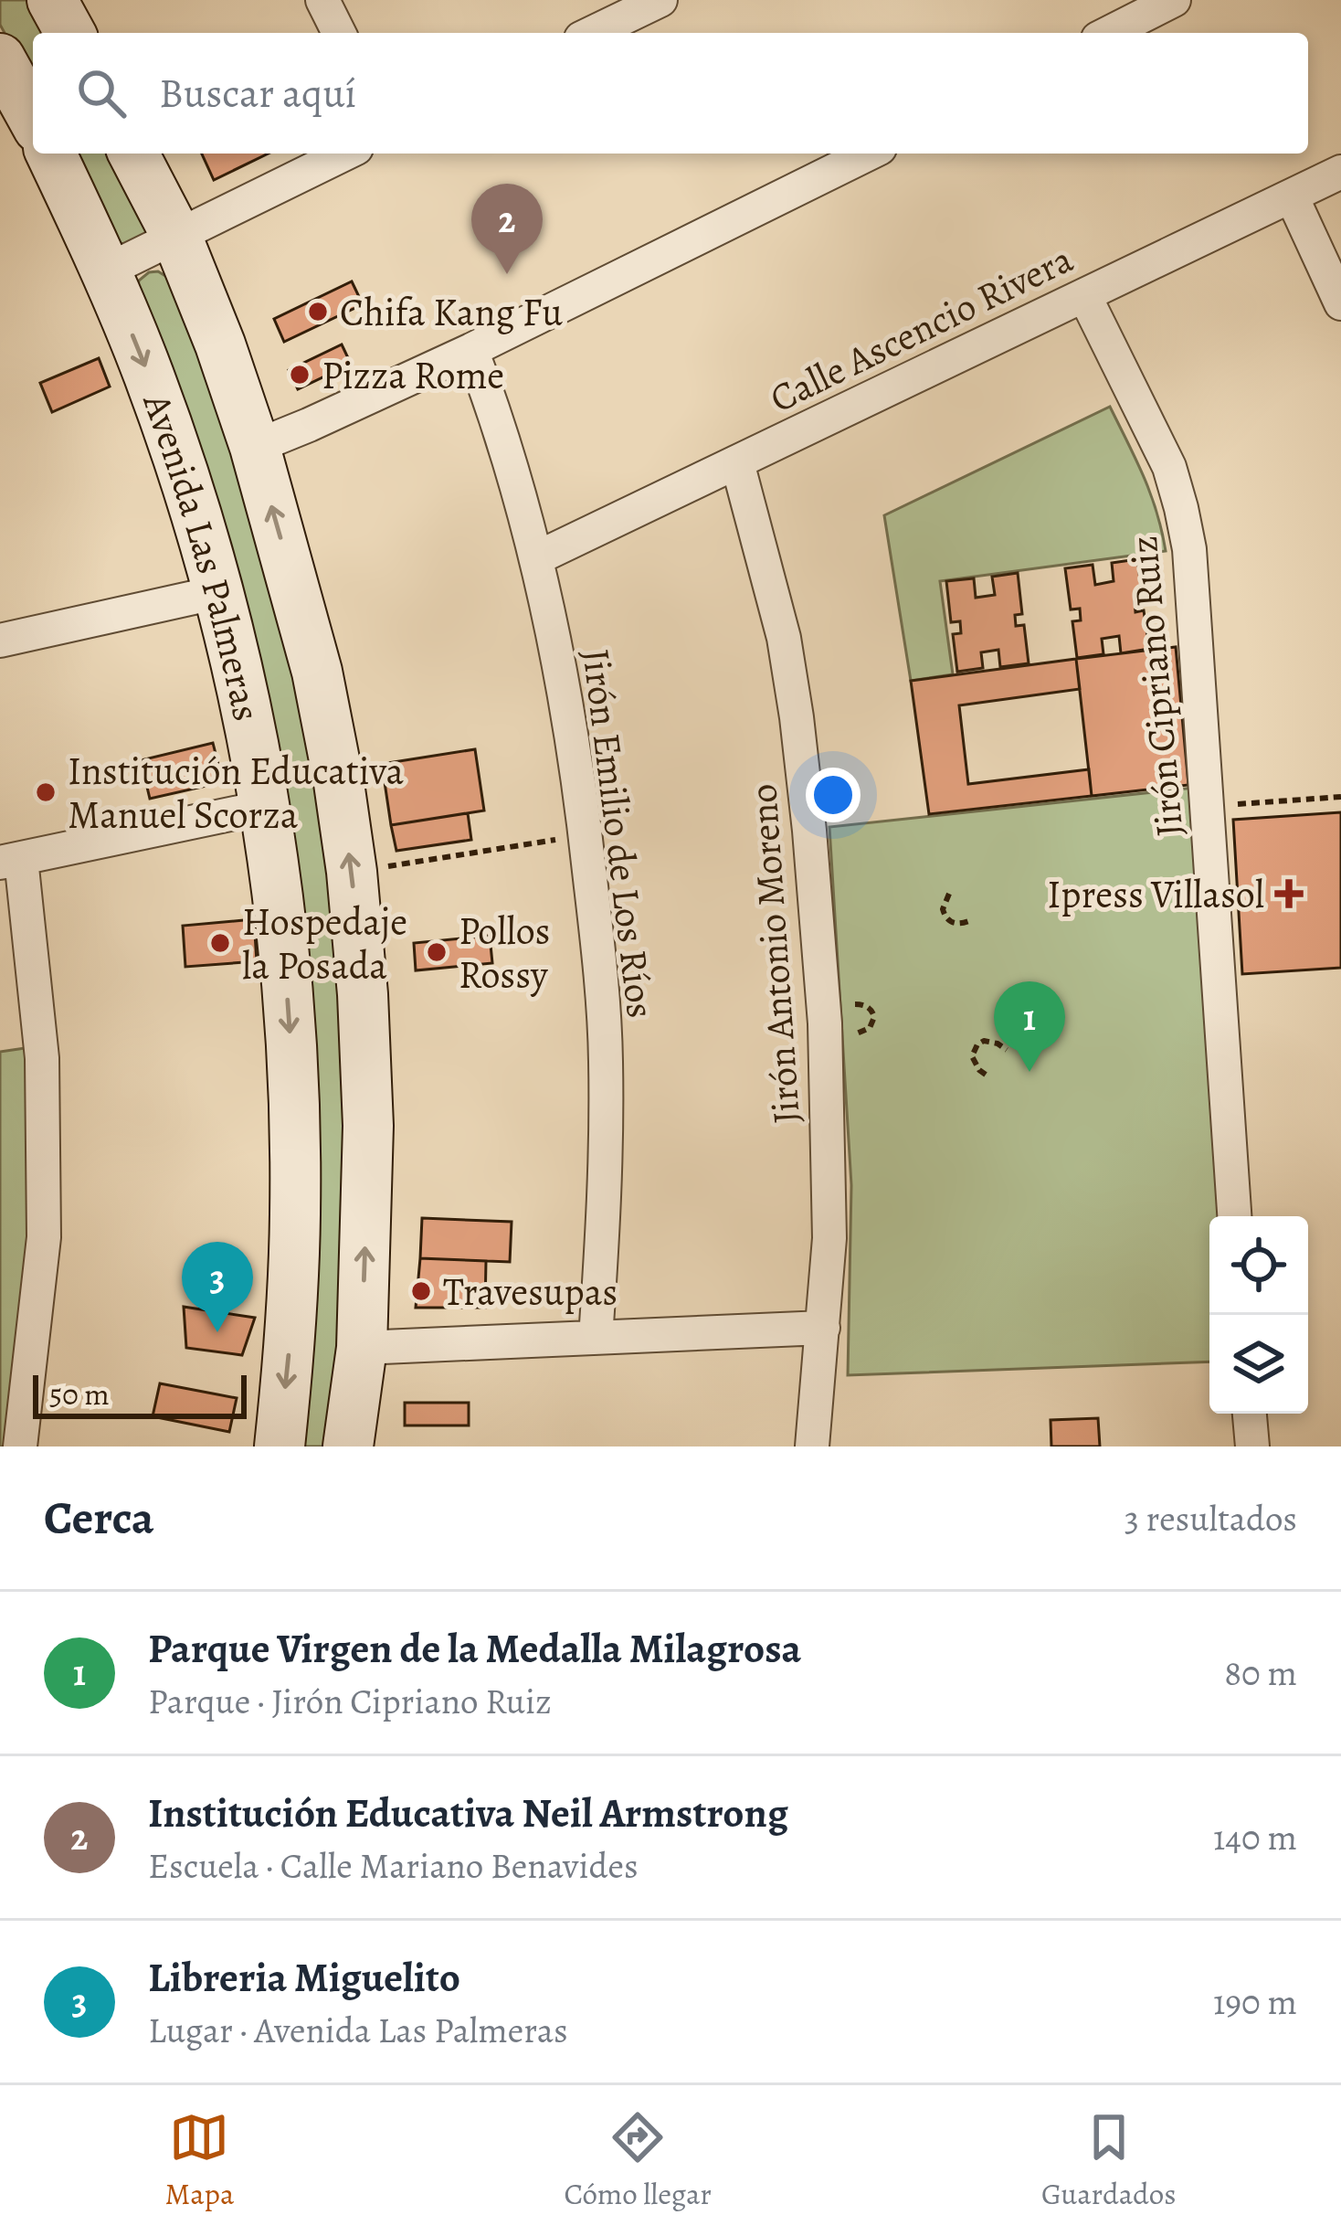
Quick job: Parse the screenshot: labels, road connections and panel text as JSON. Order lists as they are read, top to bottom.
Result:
{
  "streets": {
    "main road": ["Avenida Las Palmeras"],
    "street": [
      "Calle Ascencio Rivera",
      "Jirón Cipriano Ruiz",
      "Jirón Emilio de Los Ríos",
      "Jirón Antonio Moreno"
    ]
  },
  "crossings": [
    ["Calle Ascencio Rivera", "Jirón Cipriano Ruiz"],
    ["Calle Ascencio Rivera", "Jirón Emilio de Los Ríos"],
    ["Calle Ascencio Rivera", "Jirón Antonio Moreno"]
  ],
  "places": {
    "other": [
      "Chifa Kang Fu",
      "Pizza Rome",
      "Institución Educativa Manuel Scorza",
      "Hospedaje la Posada",
      "Pollos Rossy",
      "Travesupas"
    ],
    "health": ["Ipress Villasol"]
  },
  "scale_bar": "50 m",
  "page": {
    "search": "Buscar aquí",
    "pins": ["2", "1", "3"],
    "scale": "50 m",
    "heading": ["Cerca", "3 resultados"],
    "list": [
      {
        "mark": "1",
        "name": "Parque Virgen de la Medalla Milagrosa",
        "note": "Parque · Jirón Cipriano Ruiz",
        "value": "80 m"
      },
      {
        "mark": "2",
        "name": "Institución Educativa Neil Armstrong",
        "note": "Escuela · Calle Mariano Benavides",
        "value": "140 m"
      },
      {
        "mark": "3",
        "name": "Libreria Miguelito",
        "note": "Lugar · Avenida Las Palmeras",
        "value": "190 m"
      }
    ],
    "nav": ["Mapa", "Cómo llegar", "Guardados"]
  }
}
